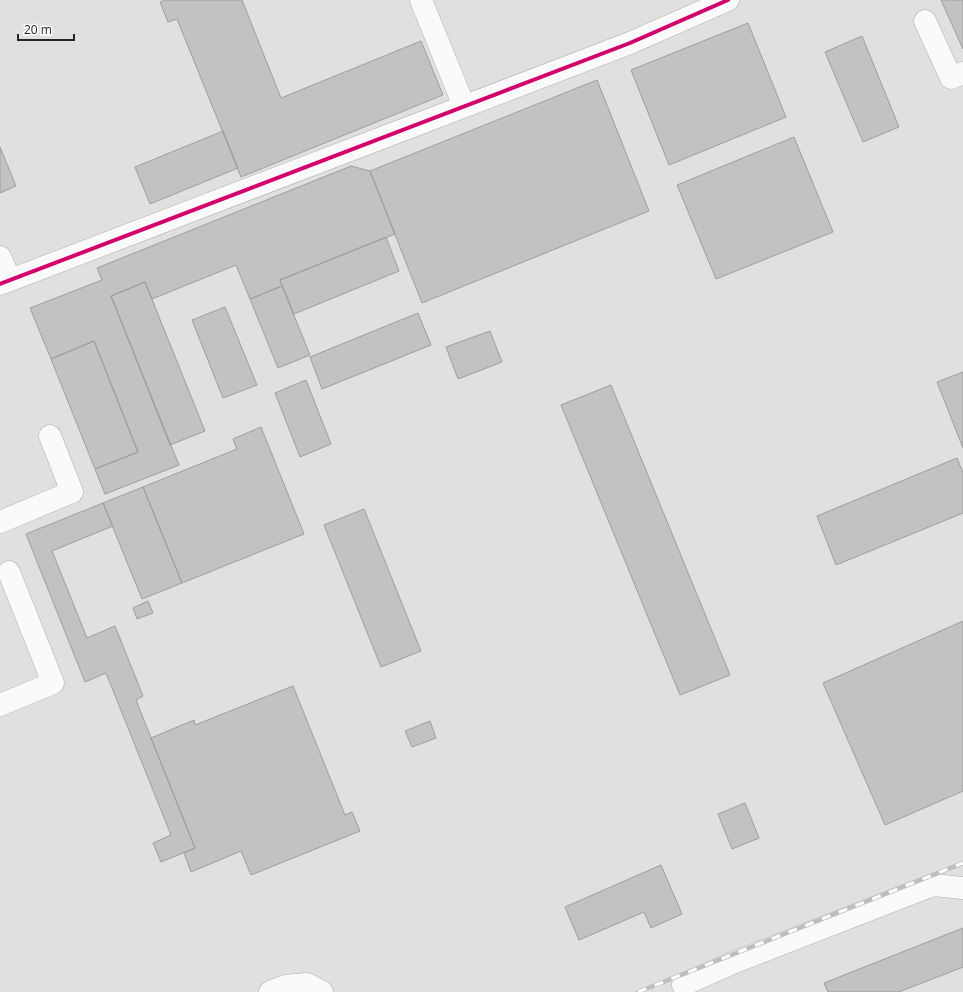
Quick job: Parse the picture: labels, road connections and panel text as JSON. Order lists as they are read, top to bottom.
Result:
{
  "scale_bar": "20 m"
}
